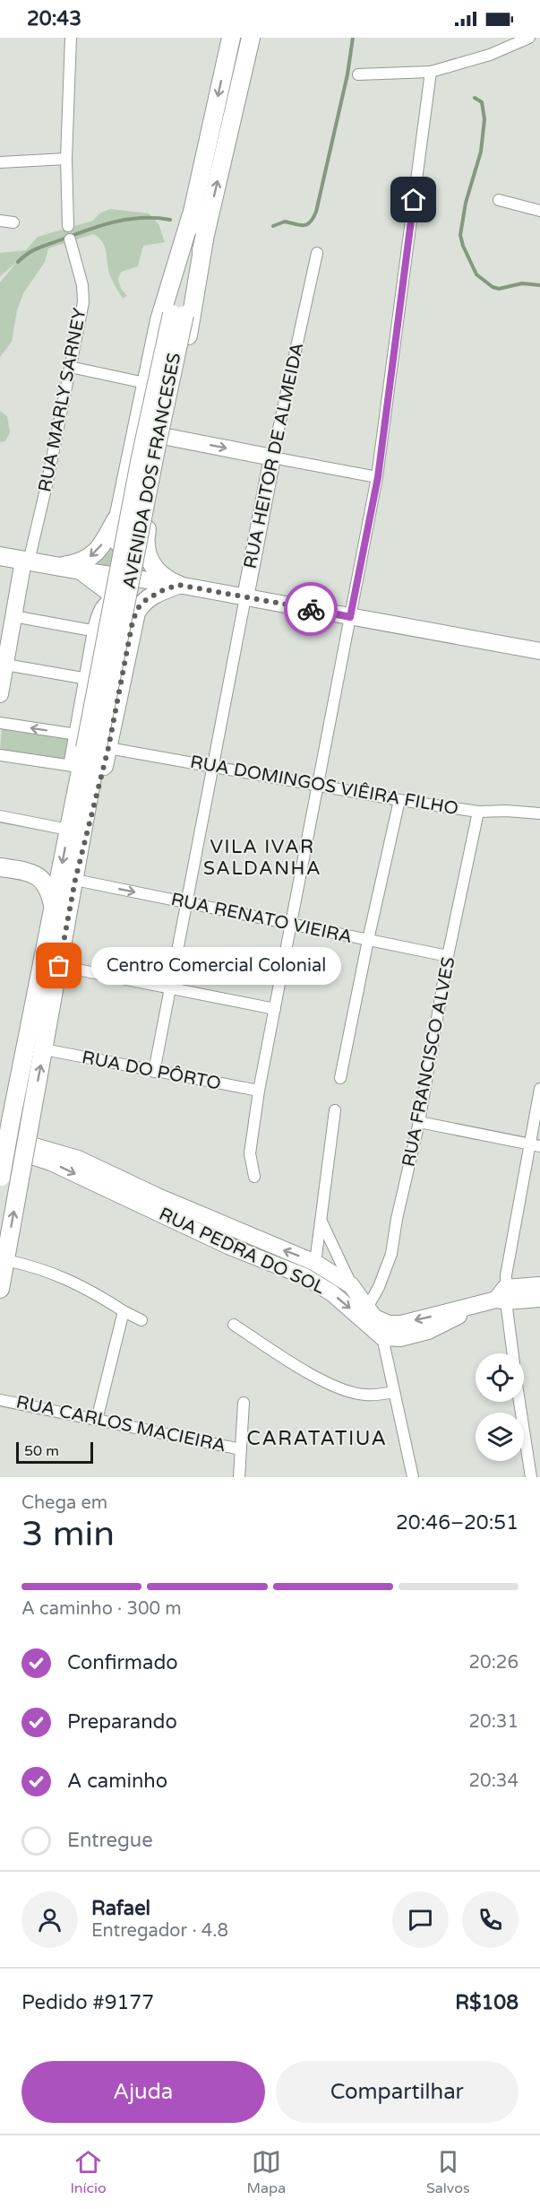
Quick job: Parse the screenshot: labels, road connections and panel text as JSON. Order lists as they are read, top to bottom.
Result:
{
  "streets": {
    "main road": ["AVENIDA DOS FRANCESES"],
    "street": [
      "RUA MARLY SARNEY",
      "RUA HEITOR DE ALMEIDA",
      "RUA DOMINGOS VIÊIRA FILHO",
      "RUA RENATO VIEIRA",
      "RUA FRANCISCO ALVES",
      "RUA DO PÔRTO",
      "RUA PEDRA DO SOL",
      "RUA CARLOS MACIEIRA"
    ]
  },
  "crossings": [
    ["RUA HEITOR DE ALMEIDA", "RUA DOMINGOS VIÊIRA FILHO"],
    ["RUA HEITOR DE ALMEIDA", "RUA RENATO VIEIRA"],
    ["RUA HEITOR DE ALMEIDA", "RUA DO PÔRTO"],
    ["AVENIDA DOS FRANCESES", "RUA DOMINGOS VIÊIRA FILHO"],
    ["AVENIDA DOS FRANCESES", "RUA RENATO VIEIRA"],
    ["AVENIDA DOS FRANCESES", "RUA DO PÔRTO"],
    ["RUA DOMINGOS VIÊIRA FILHO", "RUA FRANCISCO ALVES"],
    ["RUA RENATO VIEIRA", "RUA FRANCISCO ALVES"],
    ["RUA FRANCISCO ALVES", "RUA PEDRA DO SOL"]
  ],
  "districts": ["VILA IVAR SALDANHA", "CARATATIUA"],
  "places": ["Centro Comercial Colonial"],
  "scale_bar": "50 m",
  "page": {
    "status": "20:43",
    "bubble": "Centro Comercial Colonial",
    "scale": "50 m",
    "heading": ["3 min", "Chega em", "20:46–20:51"],
    "panel": [
      "Rafael",
      "Entregador · 4.8",
      "Pedido #9177",
      "R$108"
    ],
    "bar": "A caminho · 300 m",
    "list": [
      ["Confirmado", "20:26"],
      ["Preparando", "20:31"],
      ["A caminho", "20:34"],
      "Entregue"
    ],
    "buttons": ["Ajuda", "Compartilhar"],
    "tabs": ["Início", "Mapa", "Salvos"]
  }
}
